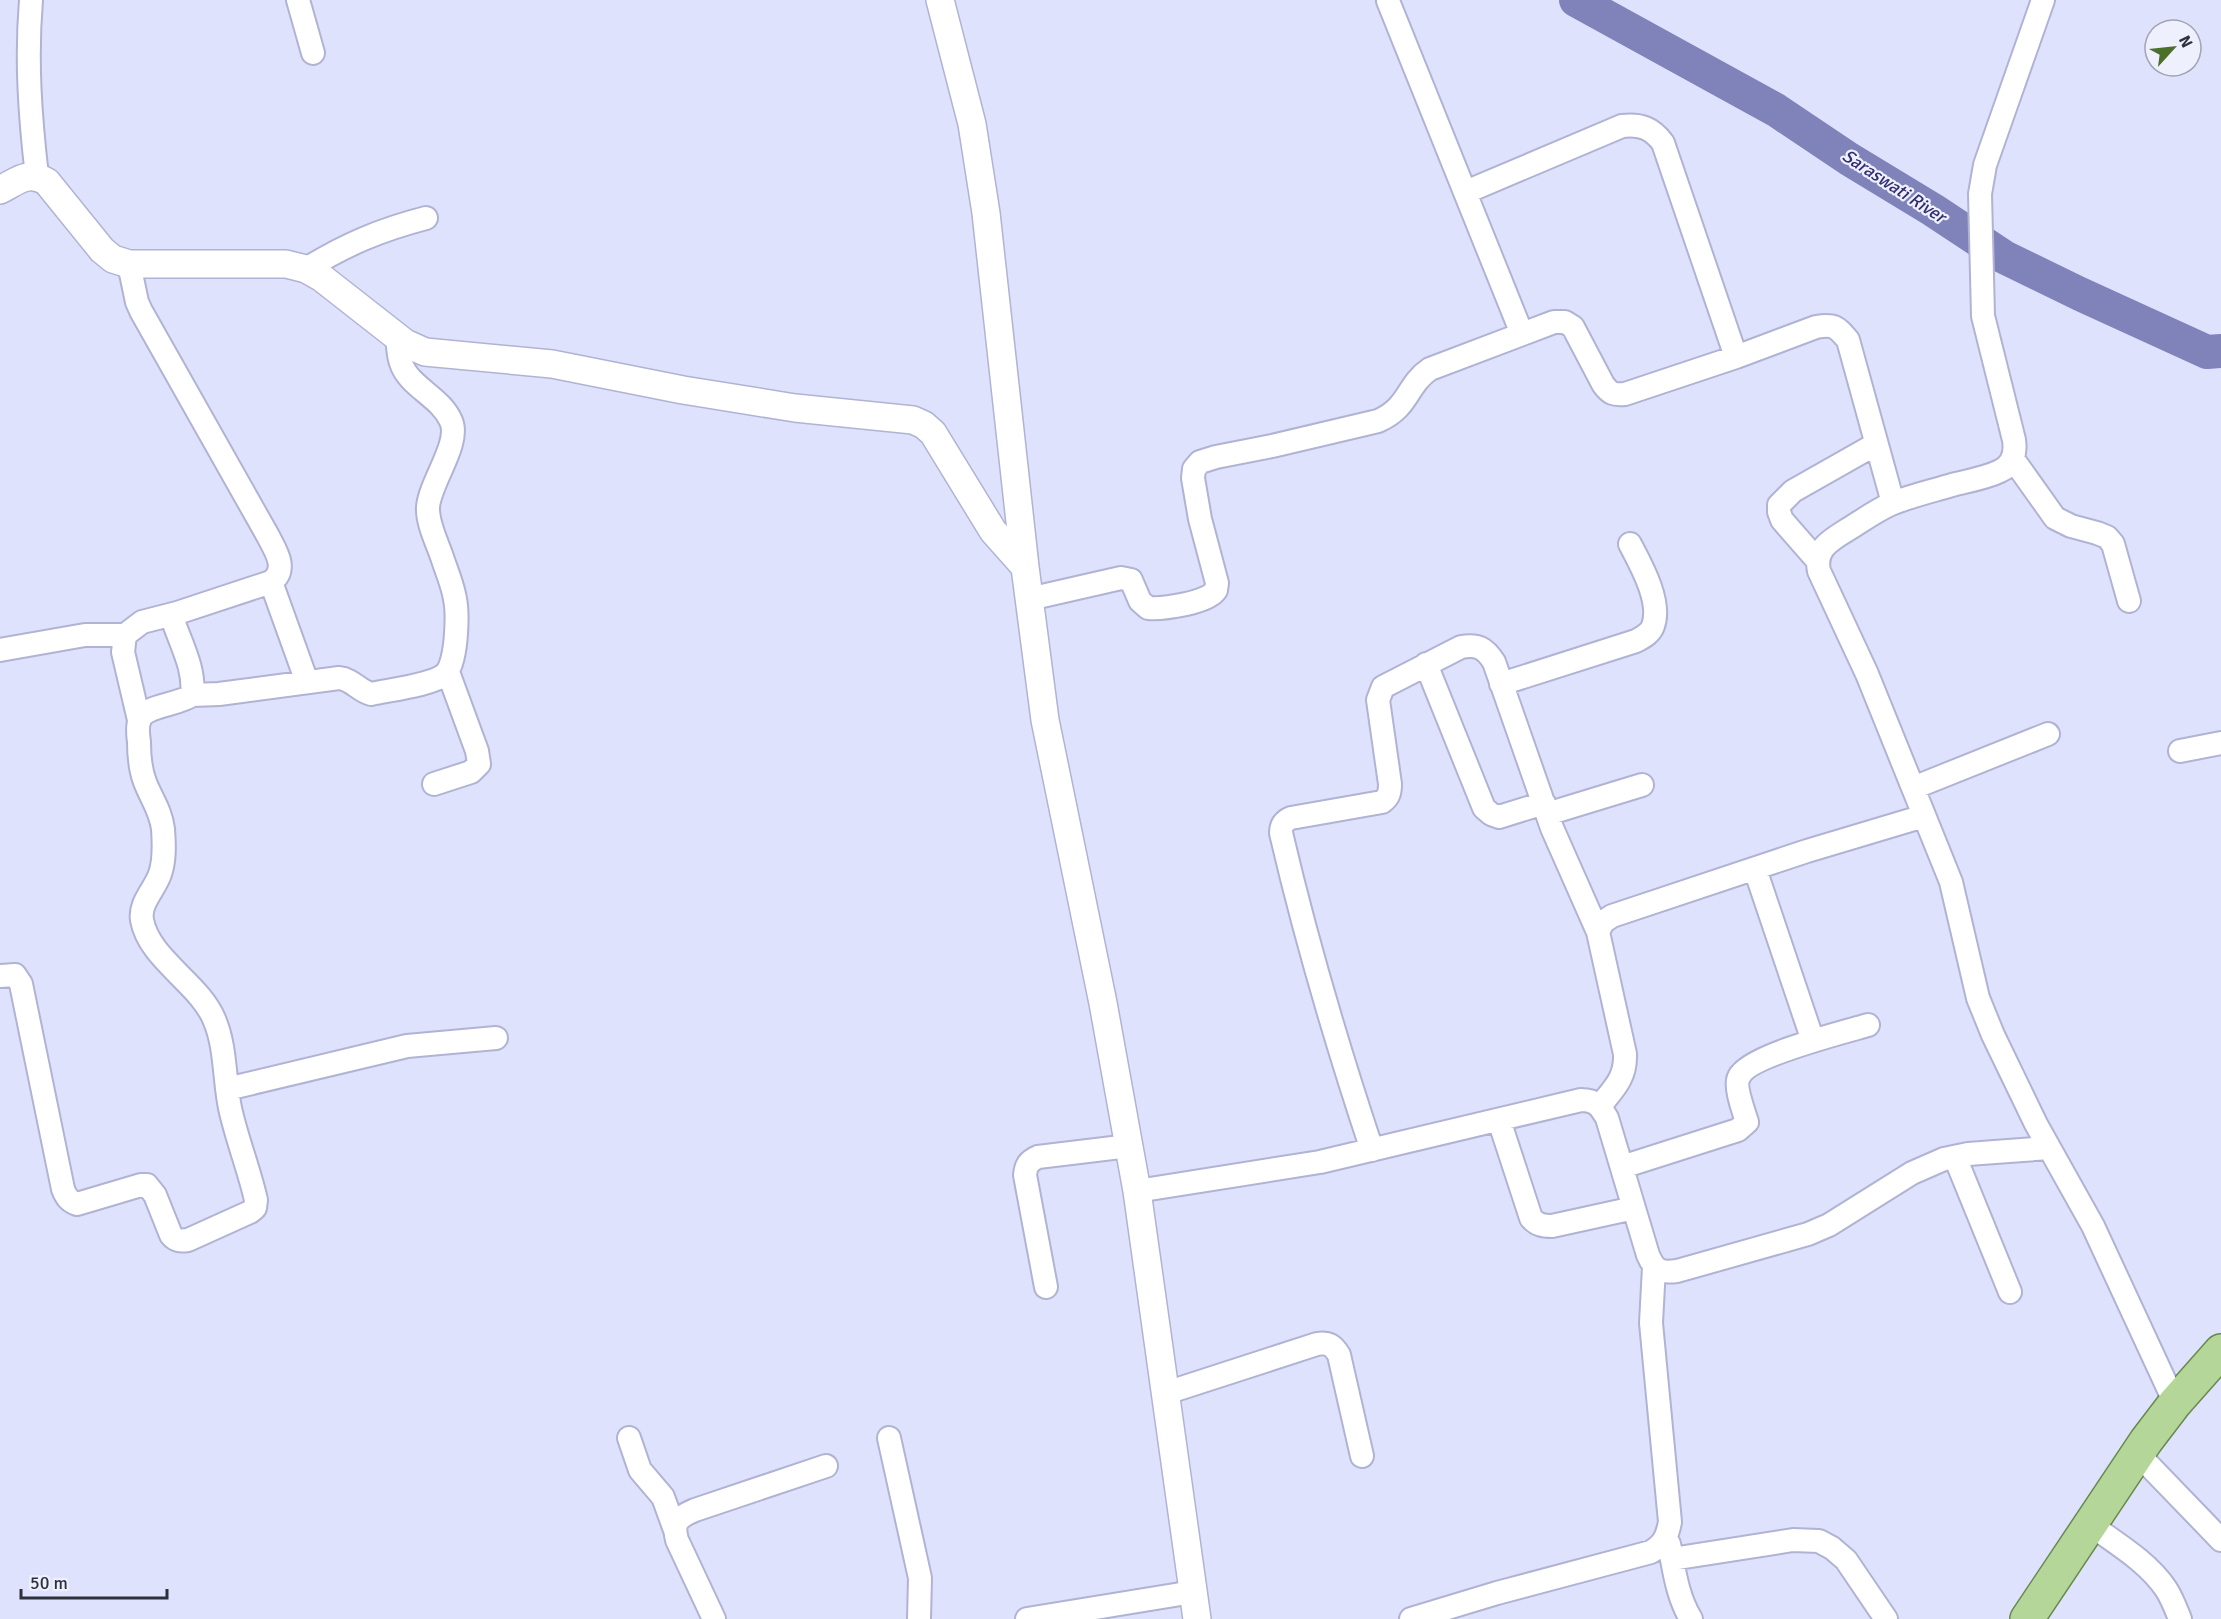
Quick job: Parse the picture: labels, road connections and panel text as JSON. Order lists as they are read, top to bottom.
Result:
{
  "water": ["Saraswati River"],
  "scale_bar": "50 m",
  "north": "top right"
}
